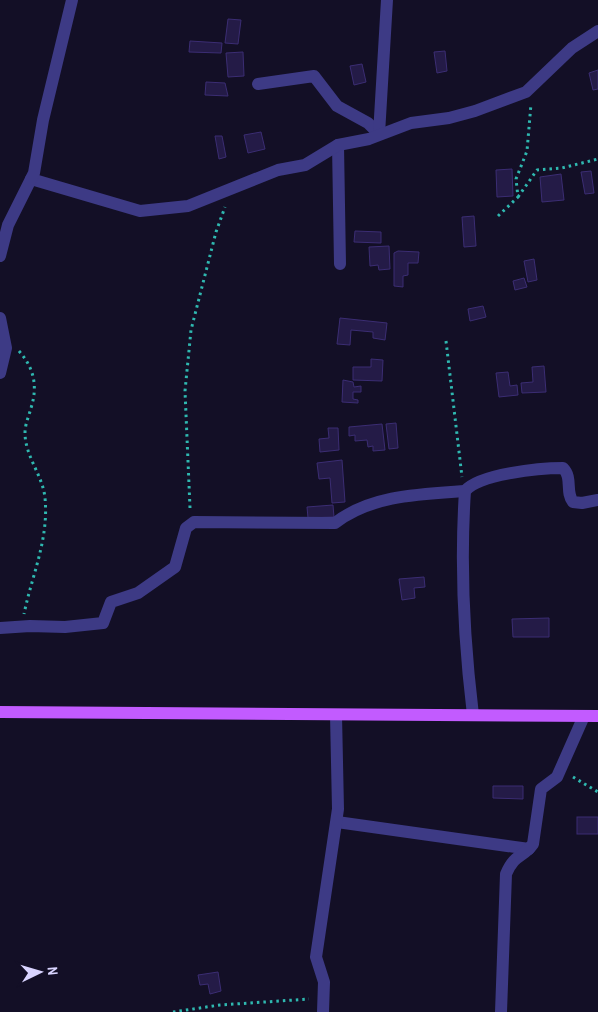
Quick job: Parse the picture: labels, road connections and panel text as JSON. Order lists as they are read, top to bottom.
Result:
{
  "north": "right"
}
